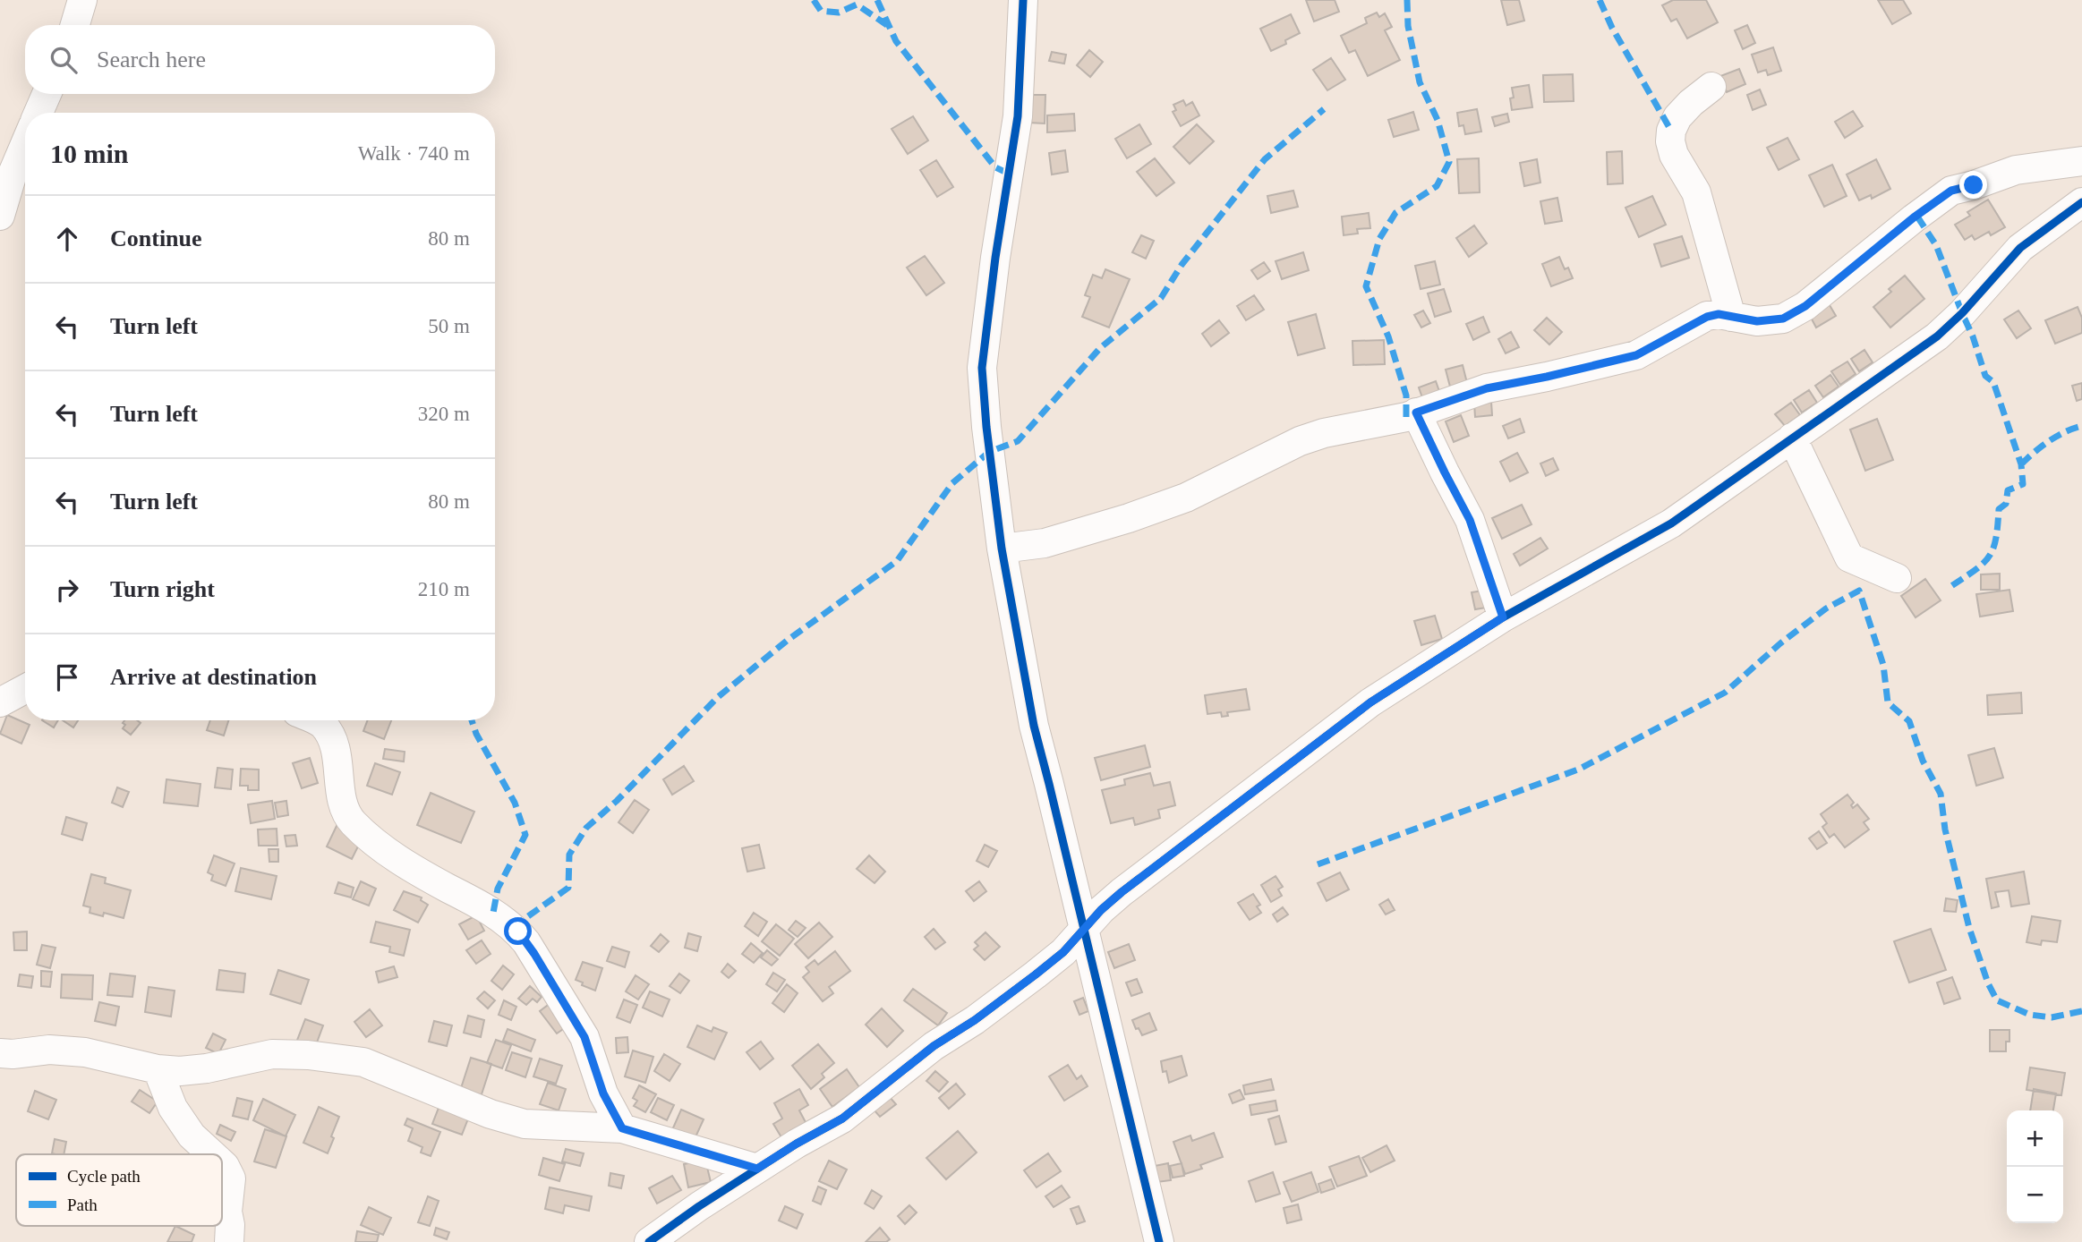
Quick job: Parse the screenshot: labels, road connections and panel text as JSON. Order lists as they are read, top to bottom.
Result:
{
  "legend": ["Cycle path", "Path"],
  "page": {
    "search": "Search here",
    "heading": ["10 min", "Walk · 740 m"],
    "list": [
      ["Continue", "80 m"],
      ["Turn left", "50 m"],
      ["Turn left", "320 m"],
      ["Turn left", "80 m"],
      ["Turn right", "210 m"],
      "Arrive at destination"
    ],
    "map_buttons": ["+", "−"]
  }
}
